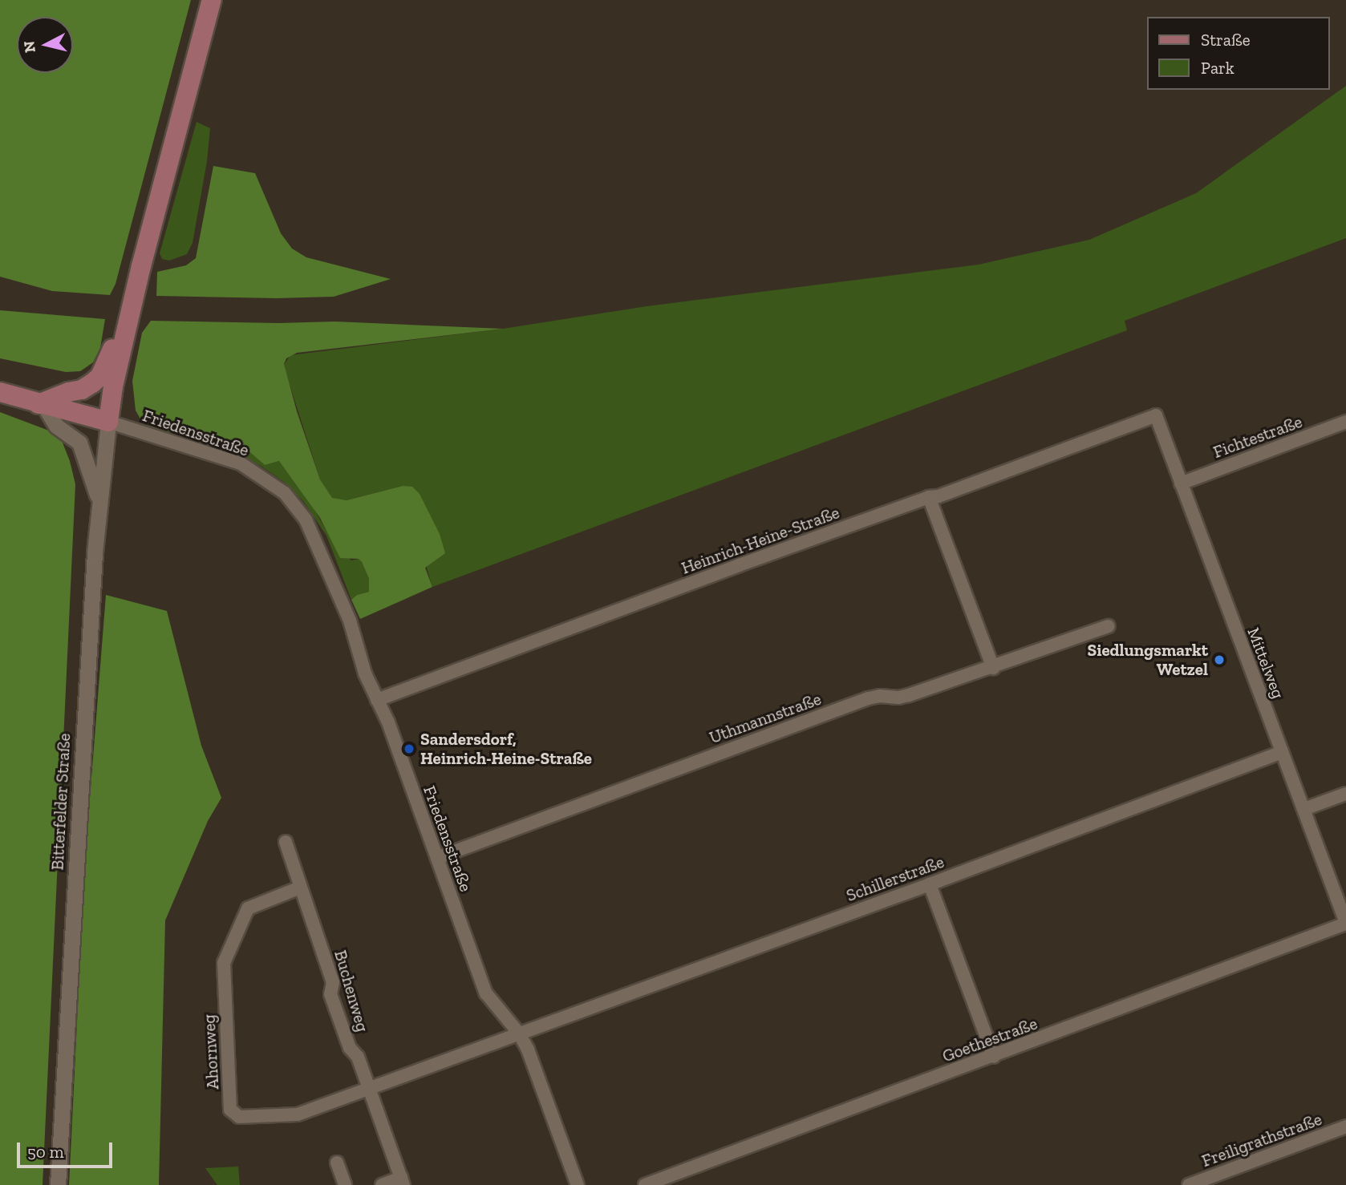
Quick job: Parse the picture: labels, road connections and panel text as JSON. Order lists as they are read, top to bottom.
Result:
{
  "streets": {
    "street": [
      "Friedensstraße",
      "Fichtestraße",
      "Heinrich-Heine-Straße",
      "Mittelweg",
      "Uthmannstraße",
      "Bitterfelder Straße",
      "Schillerstraße",
      "Buchenweg",
      "Goethestraße",
      "Ahornweg",
      "Freiligrathstraße"
    ]
  },
  "crossings": [
    ["Friedensstraße", "Heinrich-Heine-Straße"],
    ["Friedensstraße", "Uthmannstraße"],
    ["Friedensstraße", "Bitterfelder Straße"],
    ["Friedensstraße", "Schillerstraße"],
    ["Fichtestraße", "Mittelweg"],
    ["Heinrich-Heine-Straße", "Mittelweg"],
    ["Mittelweg", "Schillerstraße"],
    ["Mittelweg", "Goethestraße"],
    ["Schillerstraße", "Buchenweg"],
    ["Schillerstraße", "Ahornweg"],
    ["Buchenweg", "Ahornweg"]
  ],
  "places": ["Siedlungsmarkt Wetzel", "Sandersdorf, Heinrich-Heine-Straße"],
  "legend": ["Straße", "Park"],
  "scale_bar": "50 m",
  "north": "left"
}
